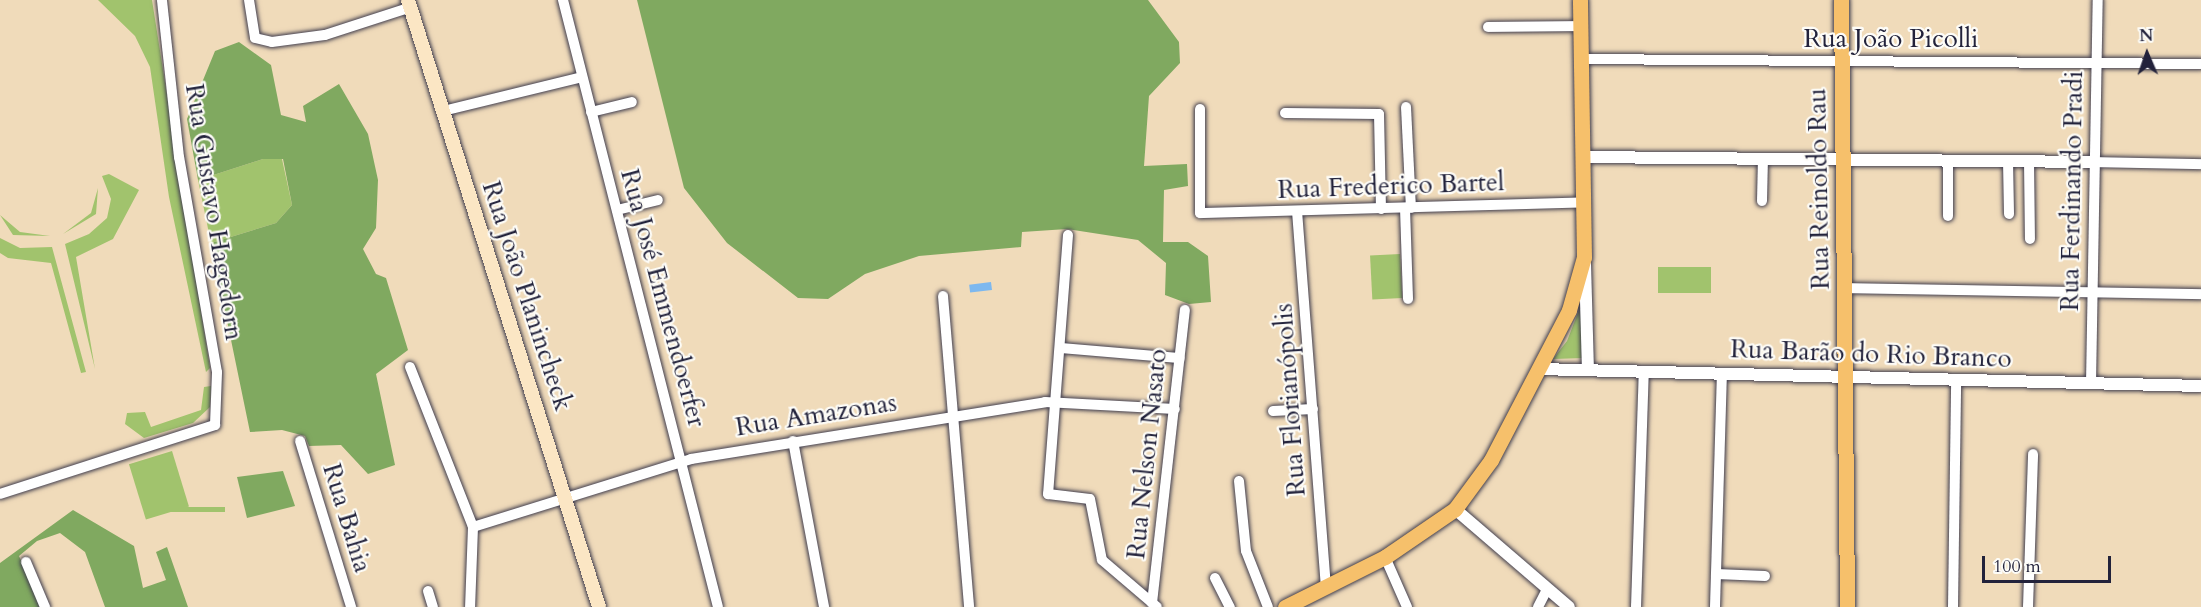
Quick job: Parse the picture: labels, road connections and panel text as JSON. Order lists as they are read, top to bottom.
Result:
{
  "streets": {
    "main road": ["Rua Reinoldo Rau", "Rua João Planincheck"],
    "street": [
      "Rua João Picolli",
      "Rua Frederico Bartel",
      "Rua Ferdinando Pradi",
      "Rua Gustavo Hagedorn",
      "Rua José Emmendoerfer",
      "Rua Barão do Rio Branco",
      "Rua Florianópolis",
      "Rua Amazonas",
      "Rua Nelson Nasato",
      "Rua Bahia"
    ]
  },
  "crossings": [
    ["Rua João Picolli", "Rua Reinoldo Rau"],
    ["Rua João Picolli", "Rua Ferdinando Pradi"],
    ["Rua Frederico Bartel", "Rua Florianópolis"],
    ["Rua Reinoldo Rau", "Rua Barão do Rio Branco"],
    ["Rua Ferdinando Pradi", "Rua Barão do Rio Branco"],
    ["Rua João Planincheck", "Rua Amazonas"],
    ["Rua José Emmendoerfer", "Rua Amazonas"],
    ["Rua Amazonas", "Rua Nelson Nasato"]
  ],
  "scale_bar": "100 m",
  "north": "top"
}
